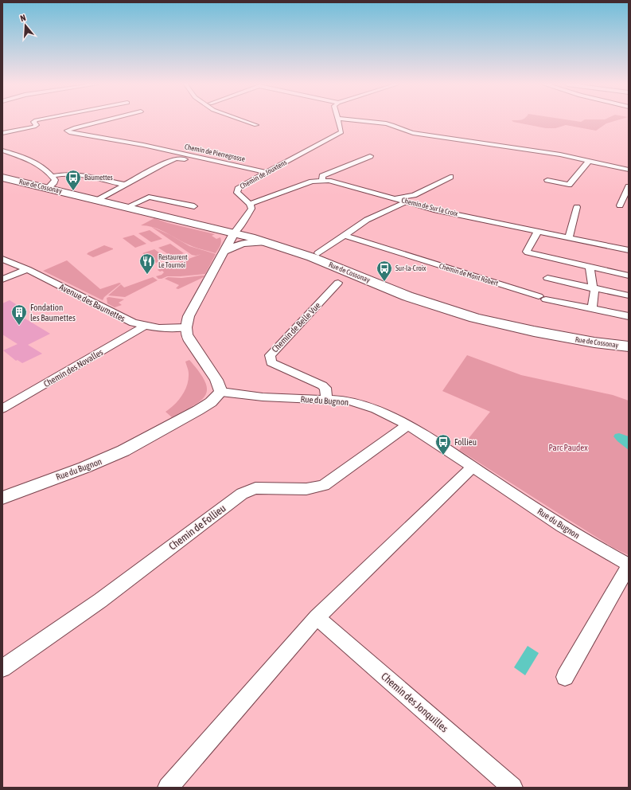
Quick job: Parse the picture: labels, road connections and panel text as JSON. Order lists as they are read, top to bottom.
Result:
{
  "streets": {
    "main road": ["Rue de Cossonay"],
    "street": [
      "Chemin de Pierregrosse",
      "Chemin de Jouxtens",
      "Chemin de Sur la Croix",
      "Chemin de Mont Robert",
      "Avenue des Baumettes",
      "Chemin de Belle Vue",
      "Chemin des Novalles",
      "Rue du Bugnon",
      "Chemin de Follieu",
      "Chemin des Jonquilles"
    ]
  },
  "crossings": [
    ["Chemin de Pierregrosse", "Chemin de Jouxtens"],
    ["Chemin de Jouxtens", "Chemin de Sur la Croix"],
    ["Avenue des Baumettes", "Chemin des Novalles"],
    ["Chemin de Belle Vue", "Rue du Bugnon"],
    ["Rue du Bugnon", "Chemin de Follieu"]
  ],
  "parks": ["Parc Paudex"],
  "places": {
    "bus stop": ["Baumettes", "Sur-la-Croix", "Follieu"],
    "restaurant": ["Restaurent Le Tournoi"],
    "building": ["Fondation les Baumettes"]
  },
  "north": "top"
}
